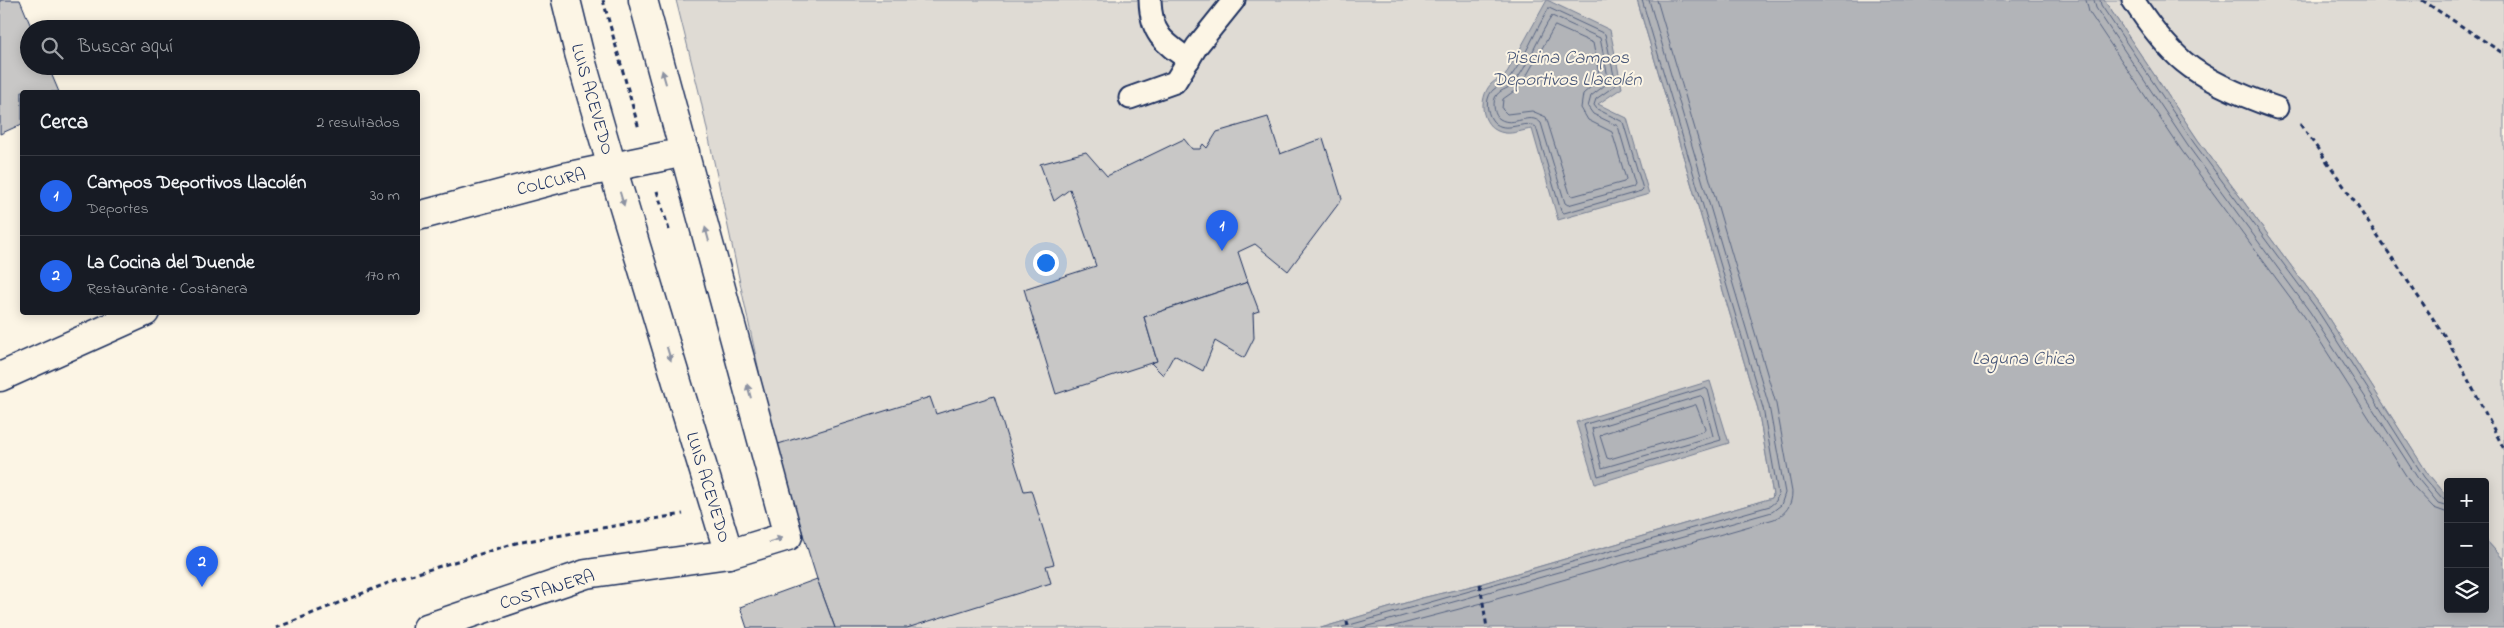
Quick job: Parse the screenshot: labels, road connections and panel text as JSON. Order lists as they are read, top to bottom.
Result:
{
  "streets": {
    "street": ["LUIS ACEVEDO", "COLCURA", "COSTANERA"]
  },
  "crossings": [
    ["LUIS ACEVEDO", "COLCURA"],
    ["LUIS ACEVEDO", "COSTANERA"]
  ],
  "water": ["Piscina Campos Deportivos Llacolén", "Laguna Chica"],
  "page": {
    "search": "Buscar aquí",
    "heading": ["Cerca", "2 resultados"],
    "list": [
      {
        "mark": "1",
        "name": "Campos Deportivos Llacolén",
        "note": "Deportes",
        "value": "30 m"
      },
      {
        "mark": "2",
        "name": "La Cocina del Duende",
        "note": "Restaurante · Costanera",
        "value": "170 m"
      }
    ],
    "pins": ["1", "2"],
    "map_buttons": ["+", "−"]
  }
}
